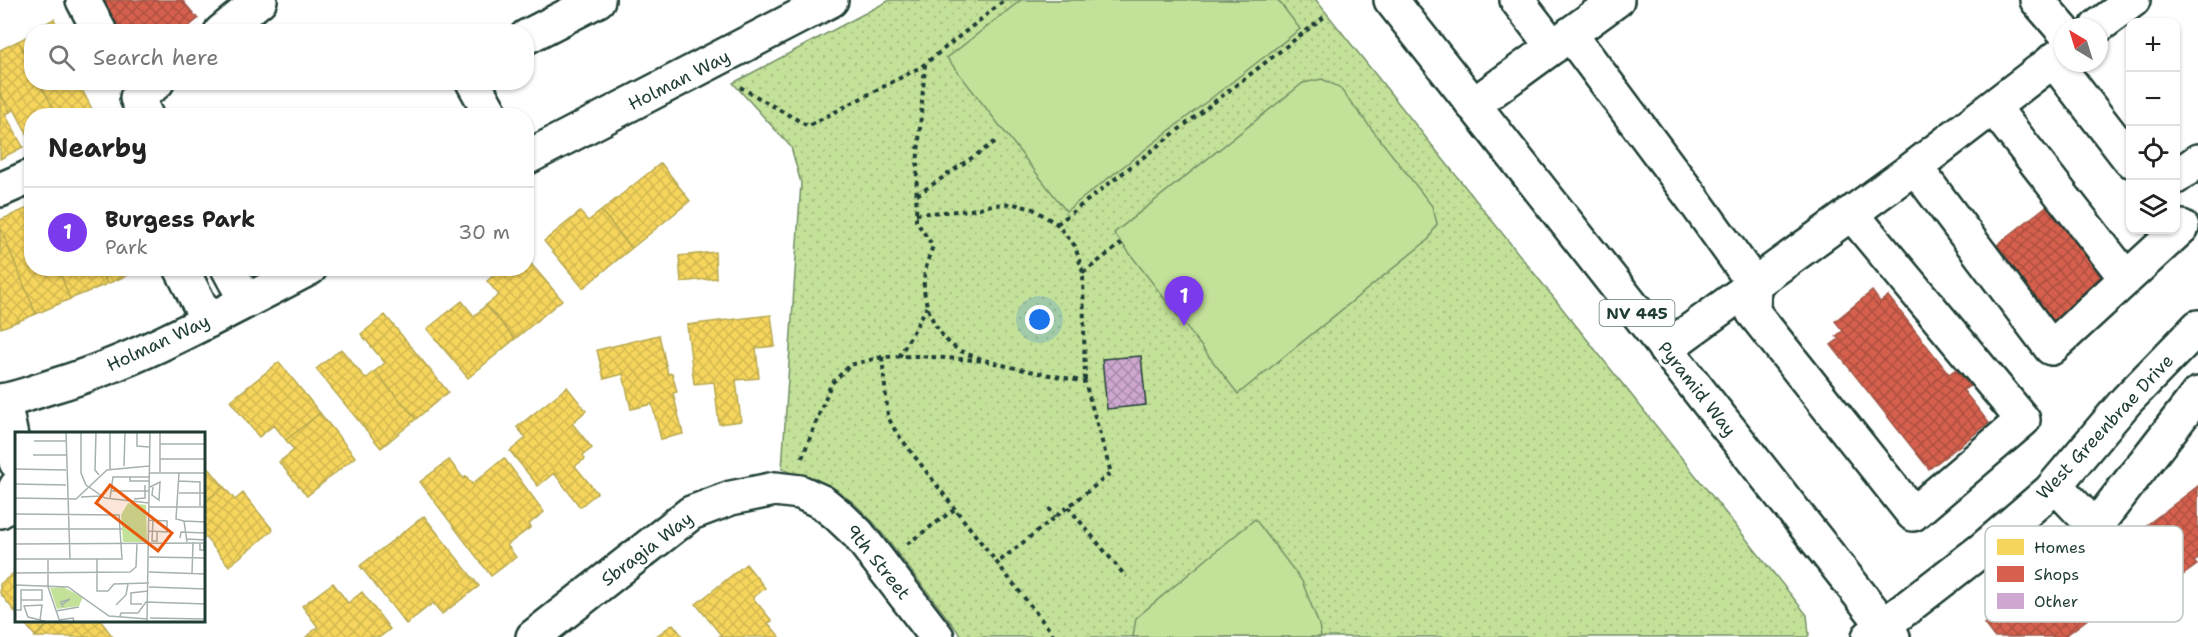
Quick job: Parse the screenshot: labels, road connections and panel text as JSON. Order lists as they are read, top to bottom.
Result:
{
  "streets": {
    "street": [
      "Holman Way",
      "NV 445",
      "Pyramid Way",
      "West Greenbrae Drive",
      "Sbragia Way",
      "9th Street"
    ]
  },
  "crossings": [
    ["Pyramid Way", "West Greenbrae Drive"],
    ["Sbragia Way", "9th Street"]
  ],
  "legend": ["Homes", "Shops", "Other"],
  "north": "top left",
  "page": {
    "map_buttons": ["+", "−"],
    "search": "Search here",
    "heading": "Nearby",
    "list": [
      {
        "mark": "1",
        "name": "Burgess Park",
        "note": "Park",
        "value": "30 m"
      }
    ],
    "pins": "1"
  }
}
